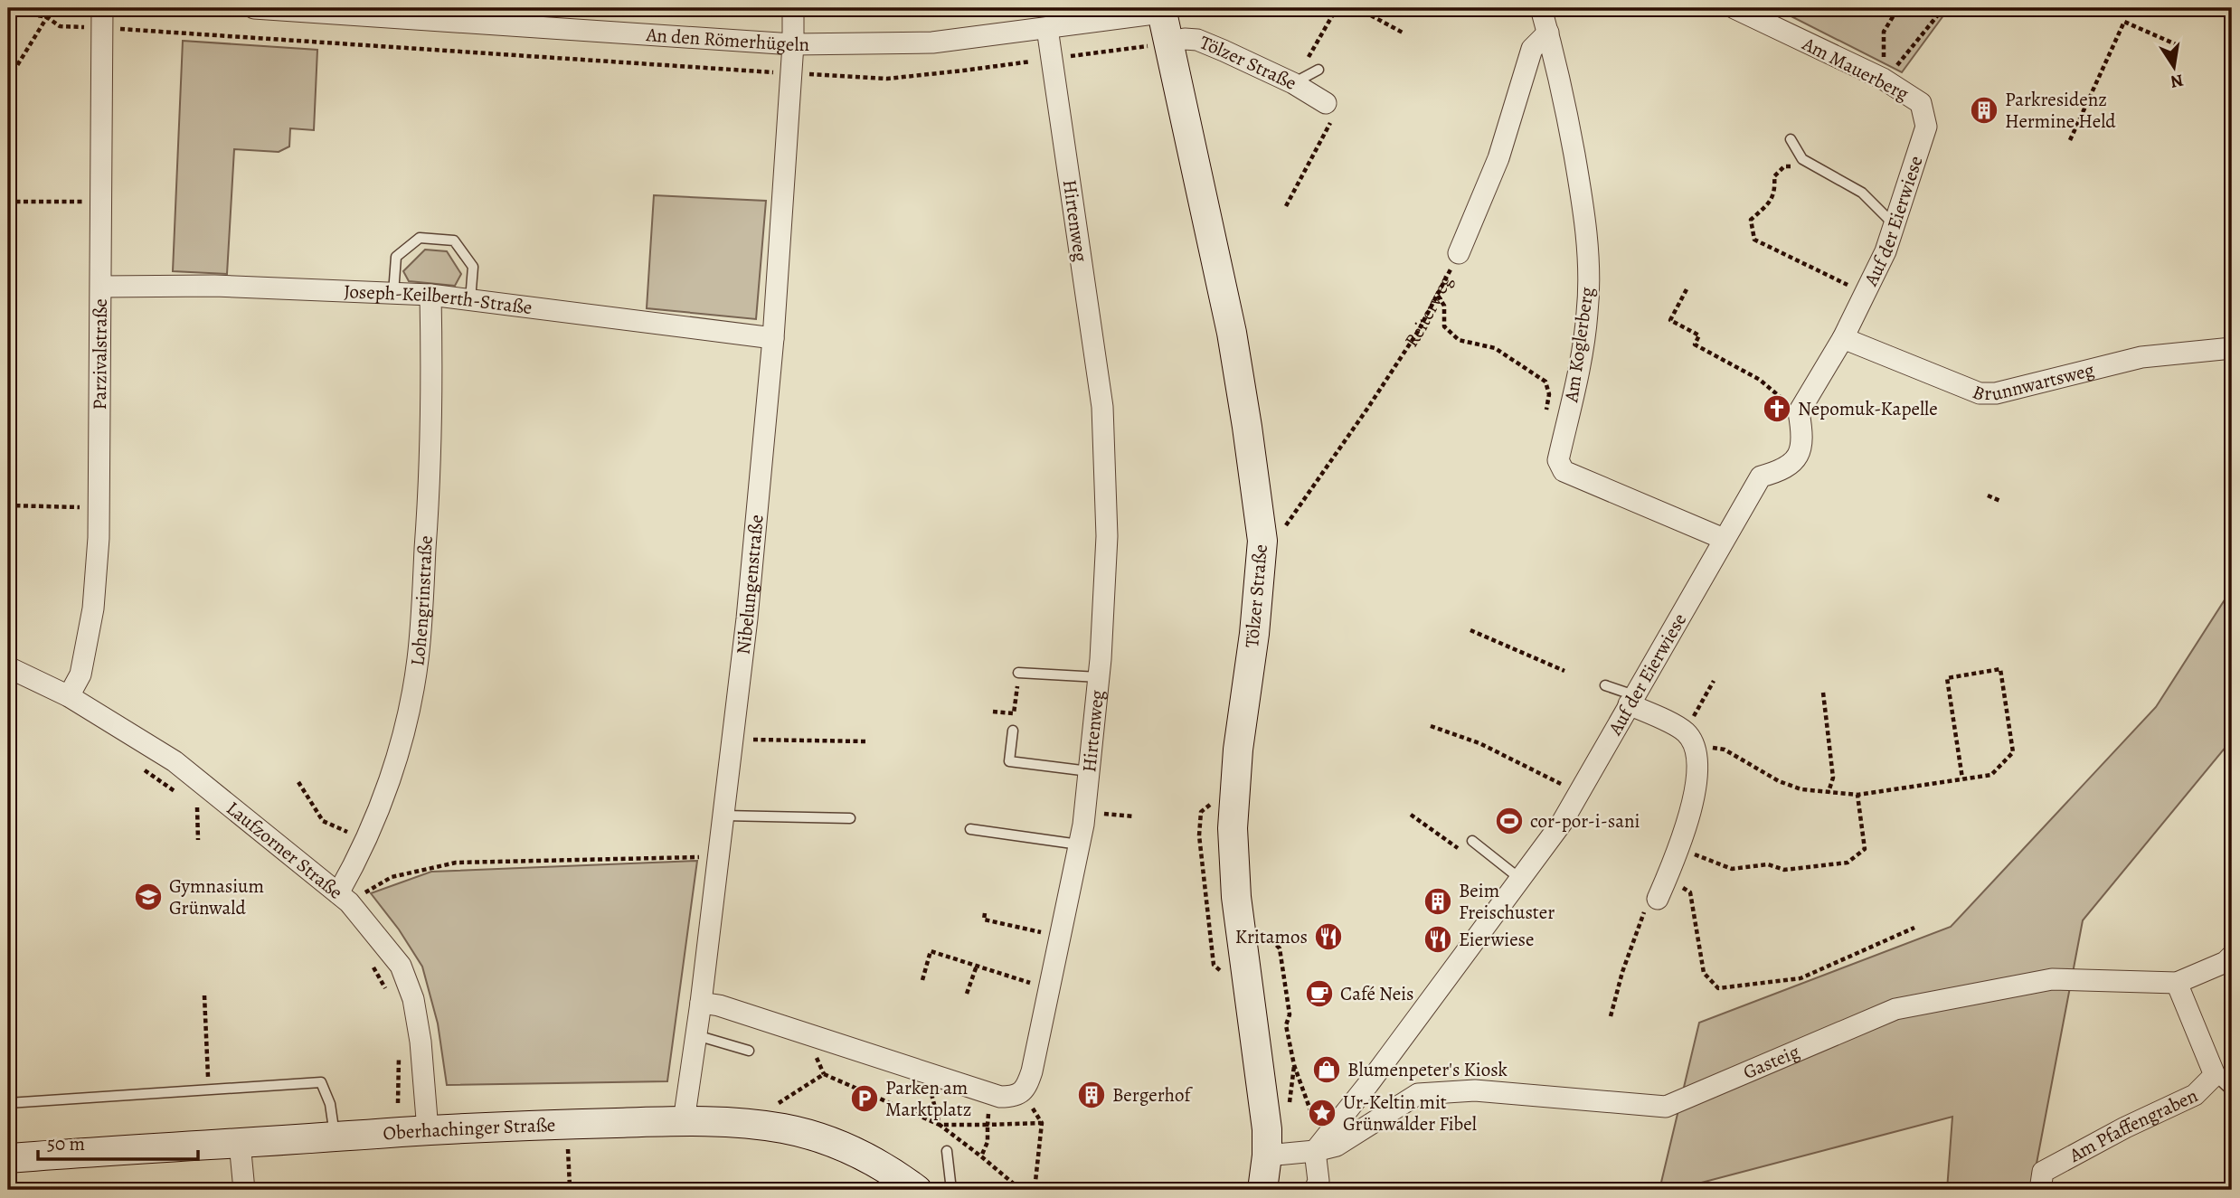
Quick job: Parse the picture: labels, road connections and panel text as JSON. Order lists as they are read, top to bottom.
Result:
{
  "streets": {
    "main road": ["Tölzer Straße", "Oberhachinger Straße"],
    "street": [
      "An den Römerhügeln",
      "Am Mauerberg",
      "Auf der Eierwiese",
      "Hirtenweg",
      "Joseph-Keilberth-Straße",
      "Reiterweg",
      "Am Koglerberg",
      "Parzivalstraße",
      "Brunnwartsweg",
      "Nibelungenstraße",
      "Lohengrinstraße",
      "Laufzorner Straße",
      "Gasteig",
      "Am Pfaffengraben"
    ]
  },
  "crossings": [
    ["An den Römerhügeln", "Tölzer Straße"],
    ["An den Römerhügeln", "Hirtenweg"],
    ["An den Römerhügeln", "Nibelungenstraße"],
    ["Tölzer Straße", "Reiterweg"],
    ["Am Mauerberg", "Auf der Eierwiese"],
    ["Auf der Eierwiese", "Am Koglerberg"],
    ["Auf der Eierwiese", "Brunnwartsweg"],
    ["Auf der Eierwiese", "Gasteig"],
    ["Joseph-Keilberth-Straße", "Parzivalstraße"],
    ["Joseph-Keilberth-Straße", "Nibelungenstraße"],
    ["Joseph-Keilberth-Straße", "Lohengrinstraße"],
    ["Reiterweg", "Am Koglerberg"],
    ["Parzivalstraße", "Laufzorner Straße"],
    ["Nibelungenstraße", "Oberhachinger Straße"],
    ["Lohengrinstraße", "Laufzorner Straße"],
    ["Laufzorner Straße", "Oberhachinger Straße"],
    ["Gasteig", "Am Pfaffengraben"]
  ],
  "places": {
    "building": ["Parkresidenz Hermine Held", "Beim Freischuster", "Bergerhof"],
    "church": ["Nepomuk-Kapelle"],
    "sports": ["cor-por-i-sani"],
    "school or university": ["Gymnasium Grünwald"],
    "restaurant": ["Kritamos", "Eierwiese"],
    "cafe": ["Café Neis"],
    "shop": ["Blumenpeter's Kiosk"],
    "parking": ["Parken am Marktplatz"],
    "place": ["Ur-Keltin mit Grünwalder Fibel"]
  },
  "scale_bar": "50 m",
  "north": "bottom"
}
